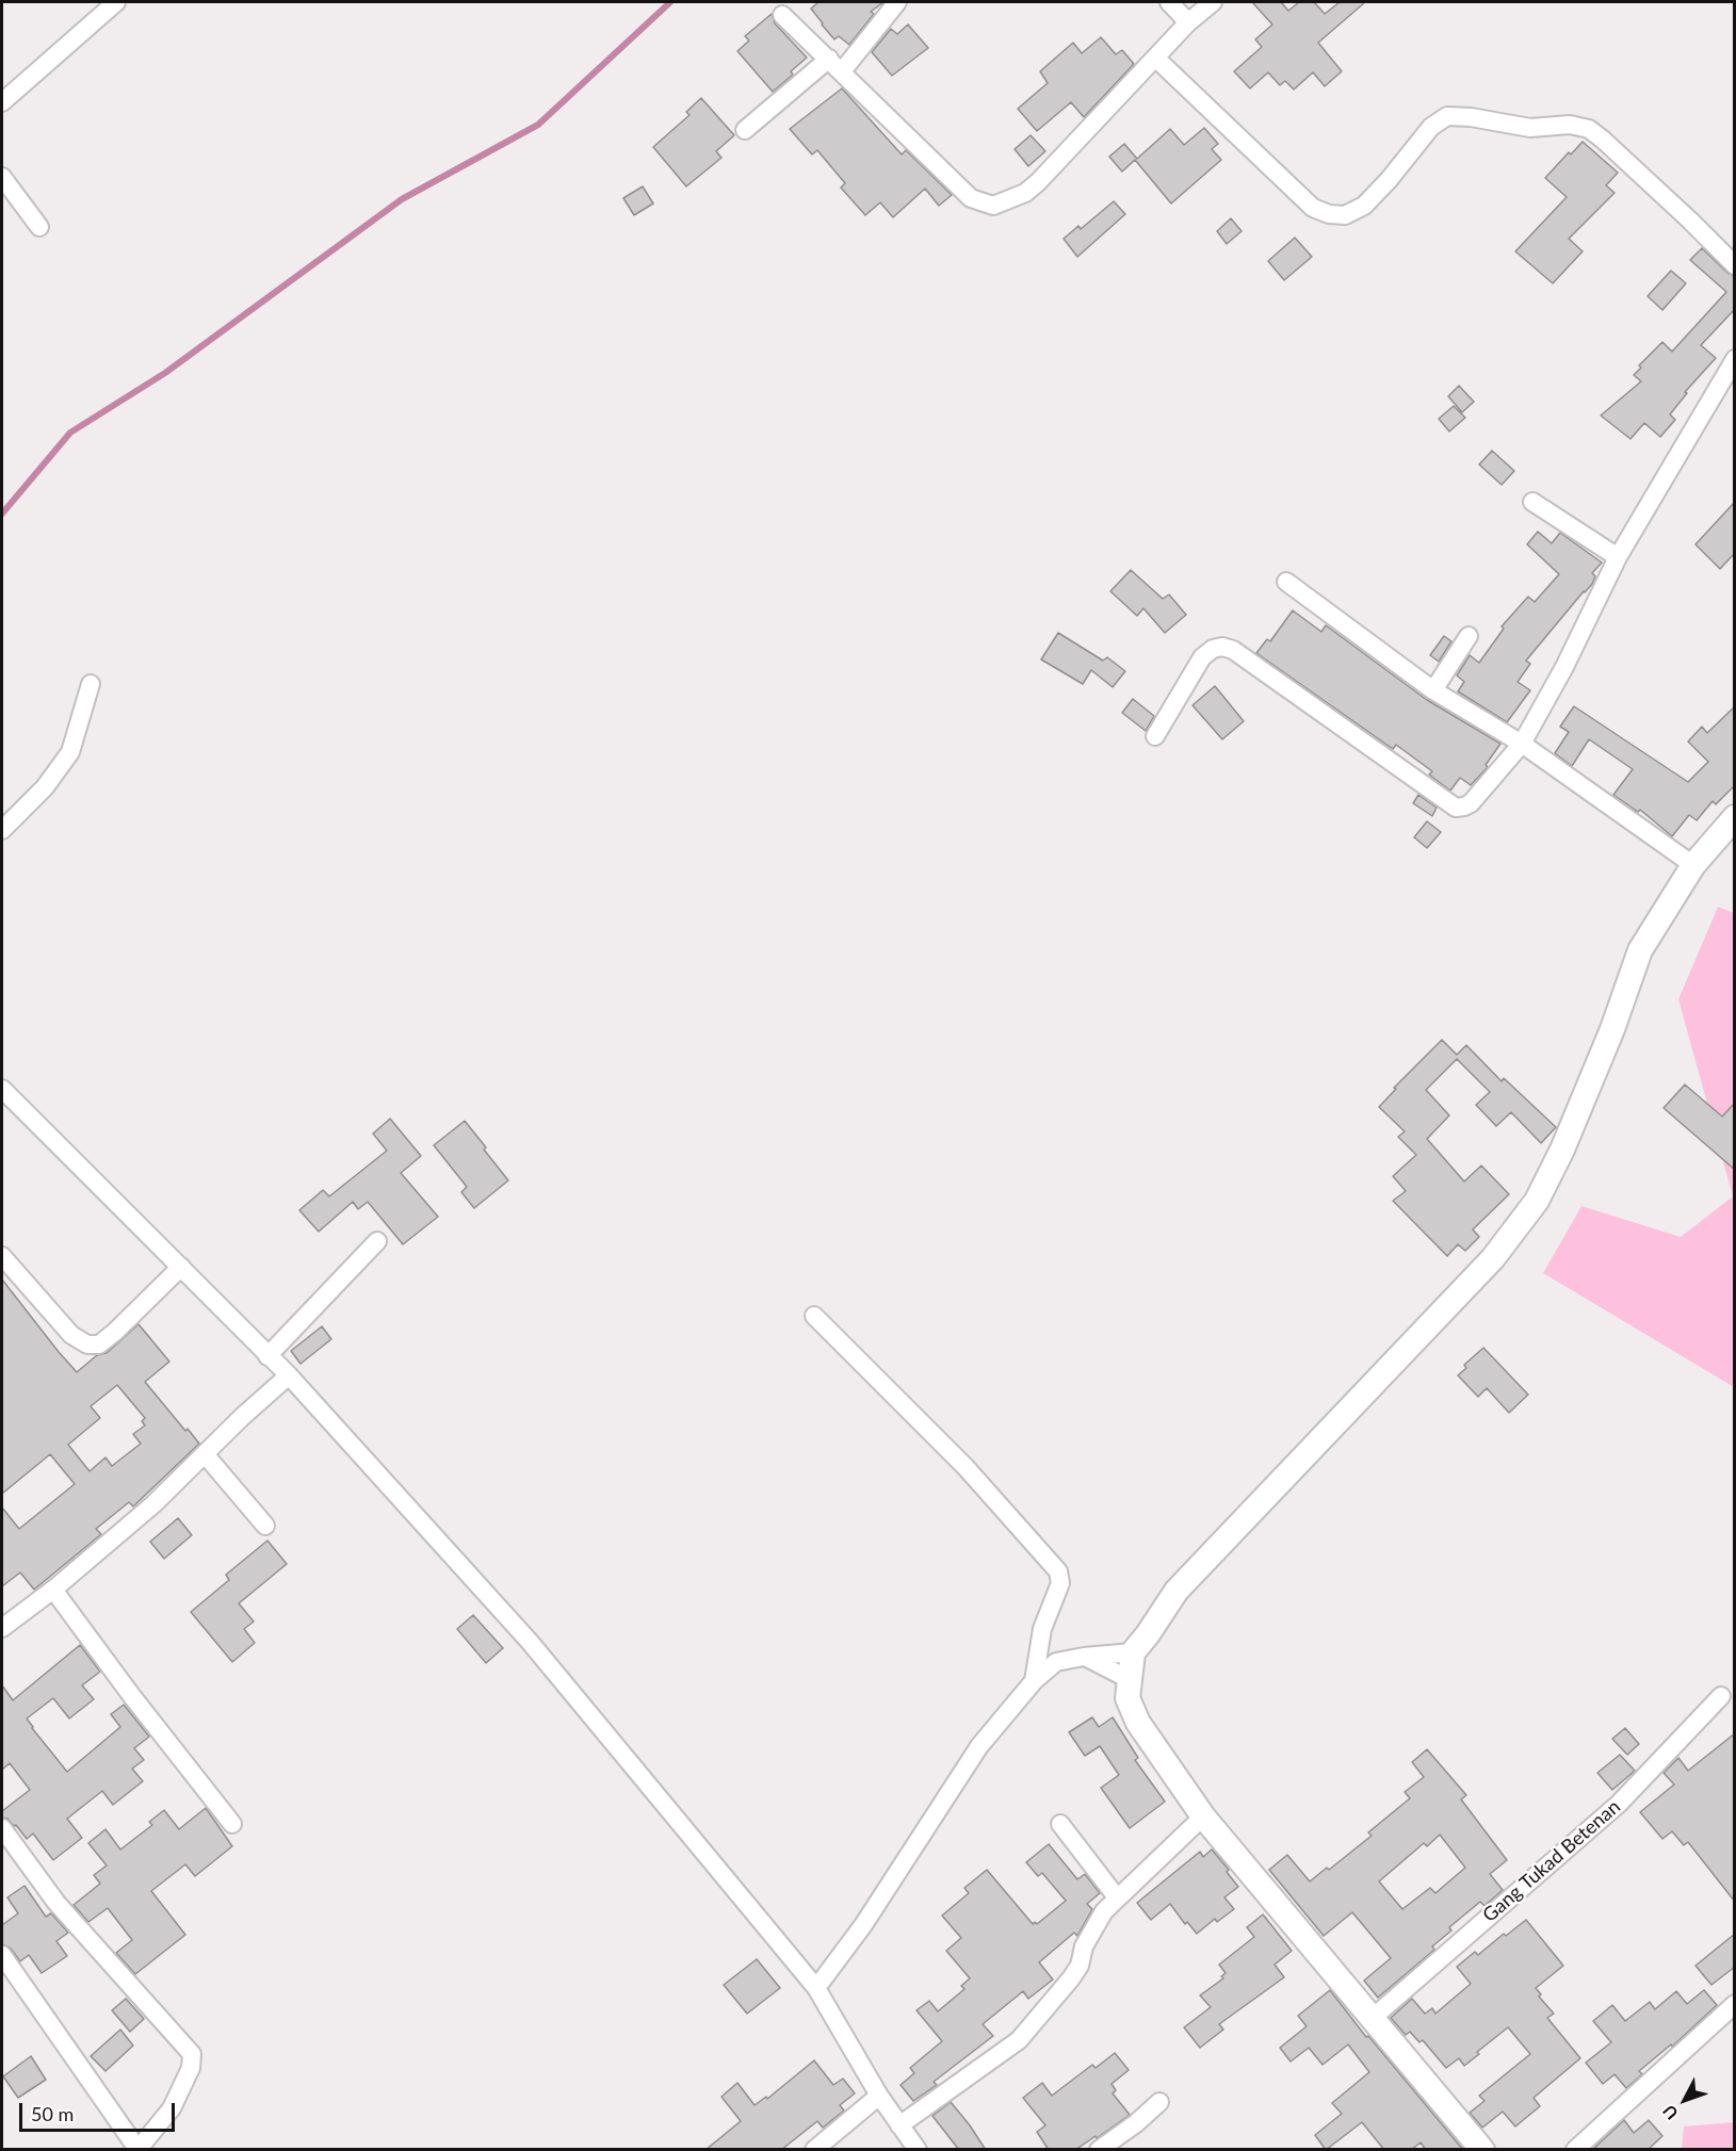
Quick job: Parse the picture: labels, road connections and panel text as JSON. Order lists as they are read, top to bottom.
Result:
{
  "streets": {
    "street": ["Gang Tukad Betenan"]
  },
  "scale_bar": "50 m",
  "north": "bottom left"
}
